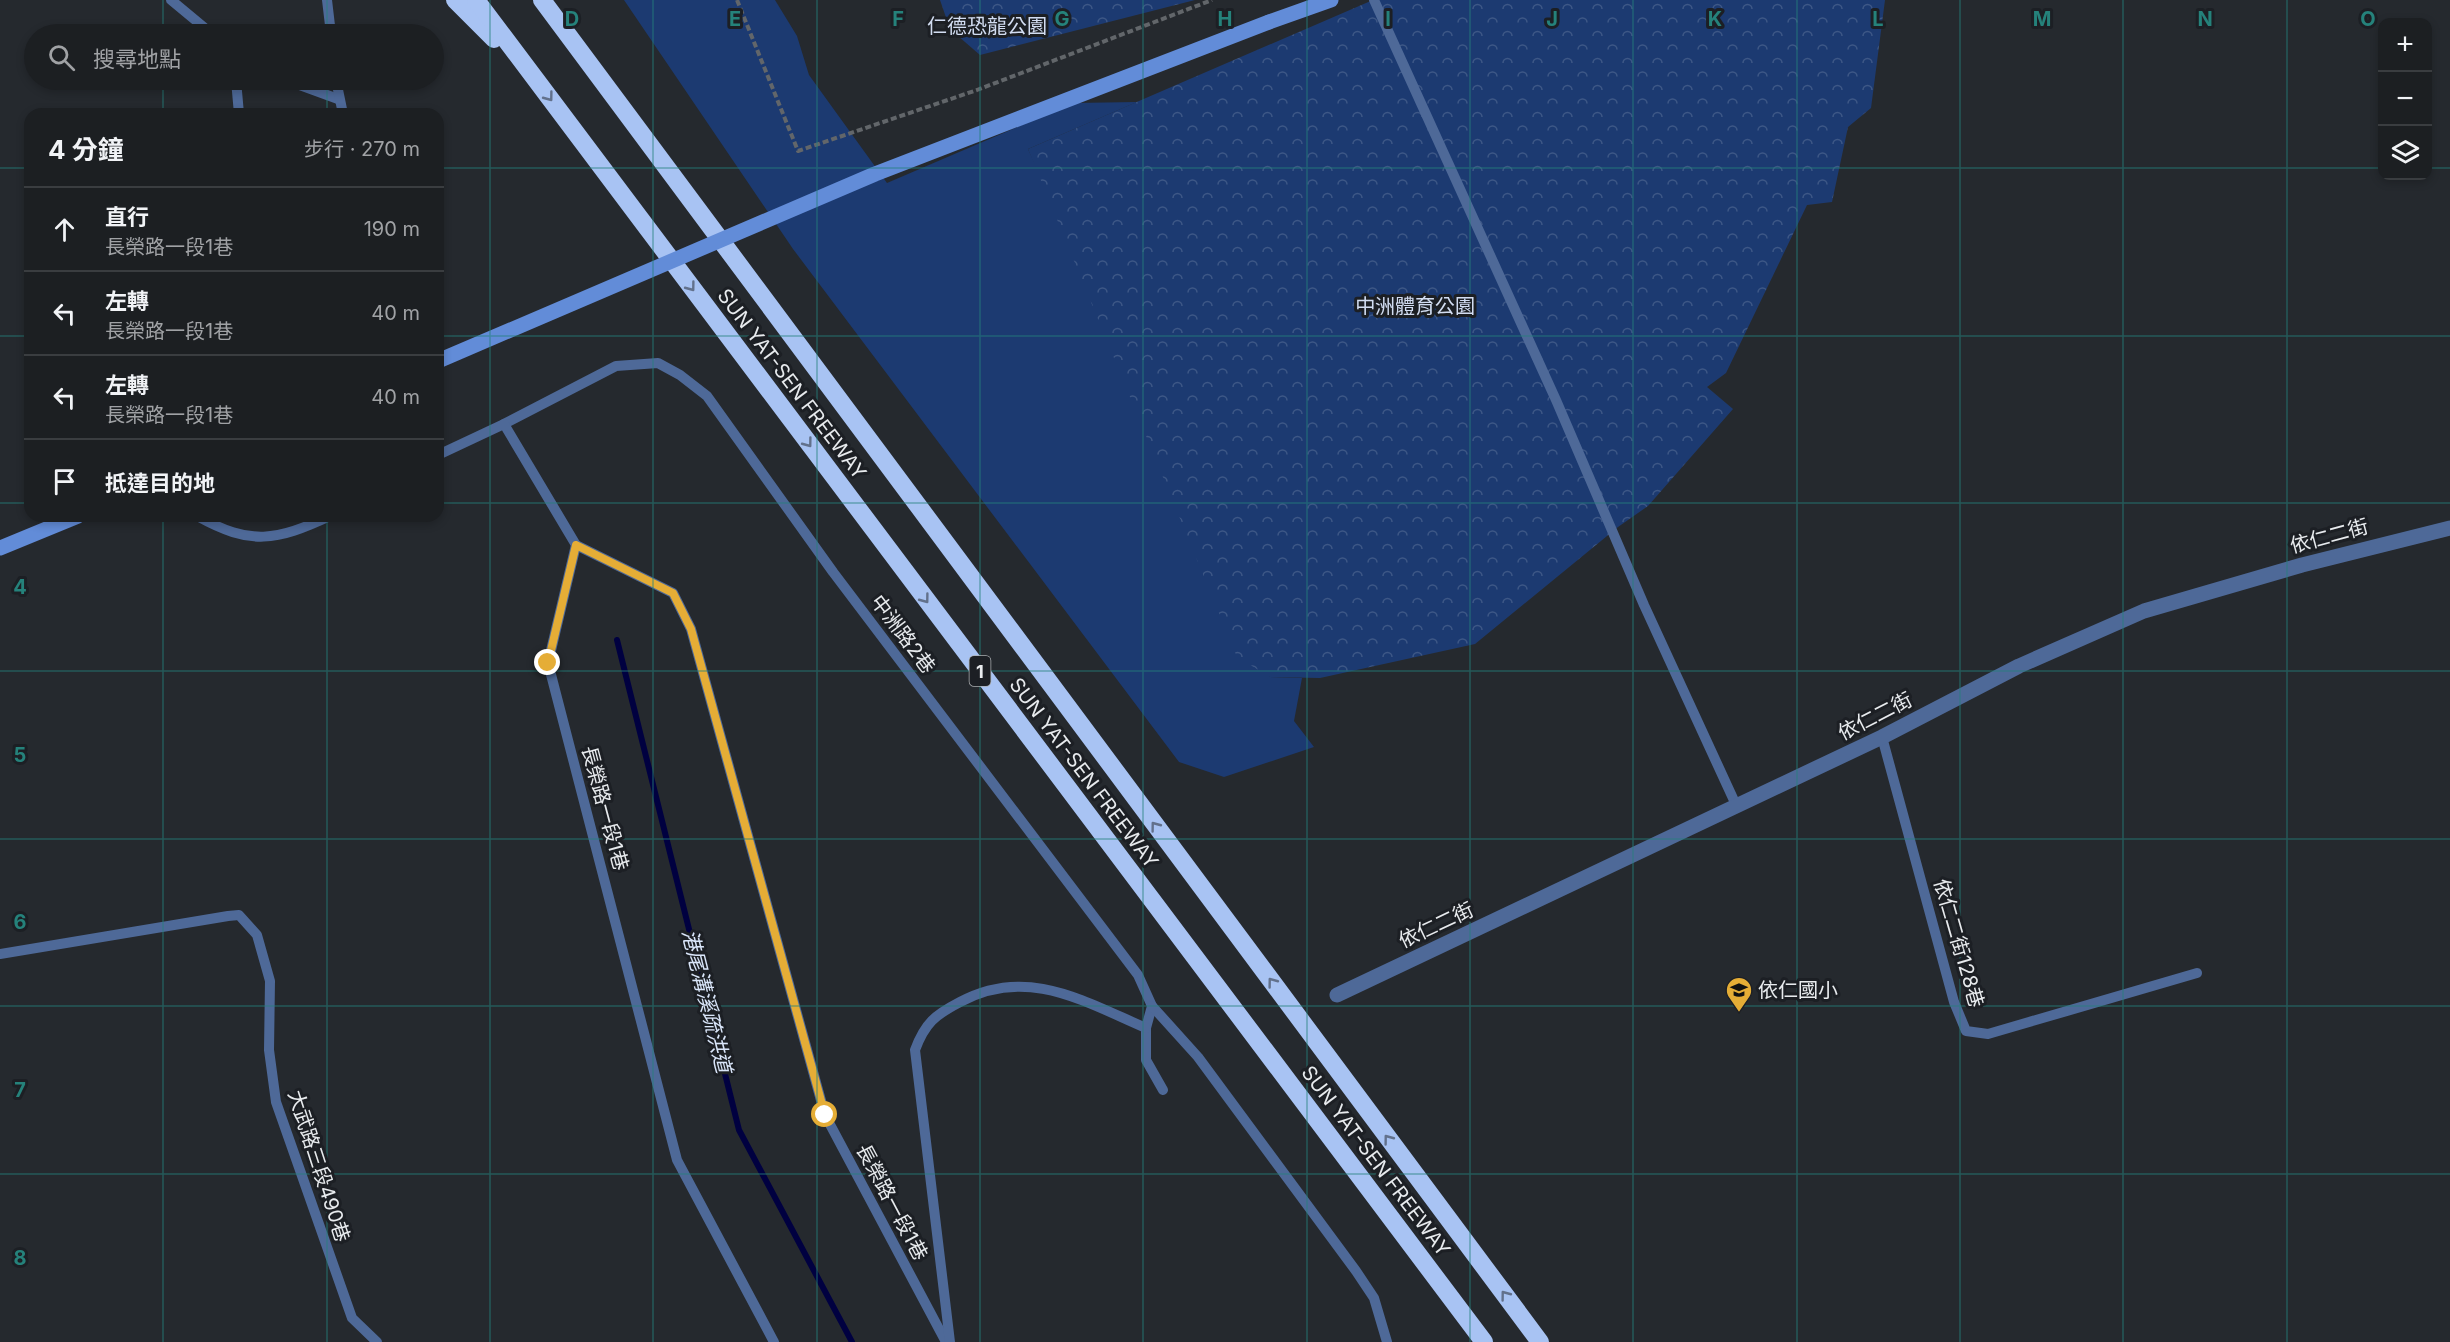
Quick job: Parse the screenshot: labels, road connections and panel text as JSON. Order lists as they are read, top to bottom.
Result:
{
  "streets": {
    "highway": ["SUN YAT-SEN FREEWAY", "1"],
    "street": ["依仁二街"],
    "lane": [
      "中洲路2巷",
      "長榮路一段1巷",
      "依仁二街128巷",
      "大武路三段490巷"
    ]
  },
  "crossings": [
    ["依仁二街", "依仁二街128巷"]
  ],
  "water": ["港尾溝溪疏洪道"],
  "parks": ["仁德恐龍公園", "中洲體育公園"],
  "places": {
    "school or university": ["依仁國小"]
  },
  "page": {
    "map_buttons": ["+", "−"],
    "search": "搜尋地點",
    "heading": ["4 分鐘", "步行 · 270 m"],
    "list": [
      ["直行", "長榮路一段1巷", "190 m"],
      ["左轉", "長榮路一段1巷", "40 m"],
      ["左轉", "長榮路一段1巷", "40 m"],
      "抵達目的地"
    ]
  },
  "grid": {
    "columns": [
      "D",
      "E",
      "F",
      "G",
      "H",
      "I",
      "J",
      "K",
      "L",
      "M",
      "N",
      "O"
    ],
    "rows": [
      "4",
      "5",
      "6",
      "7",
      "8"
    ]
  }
}
